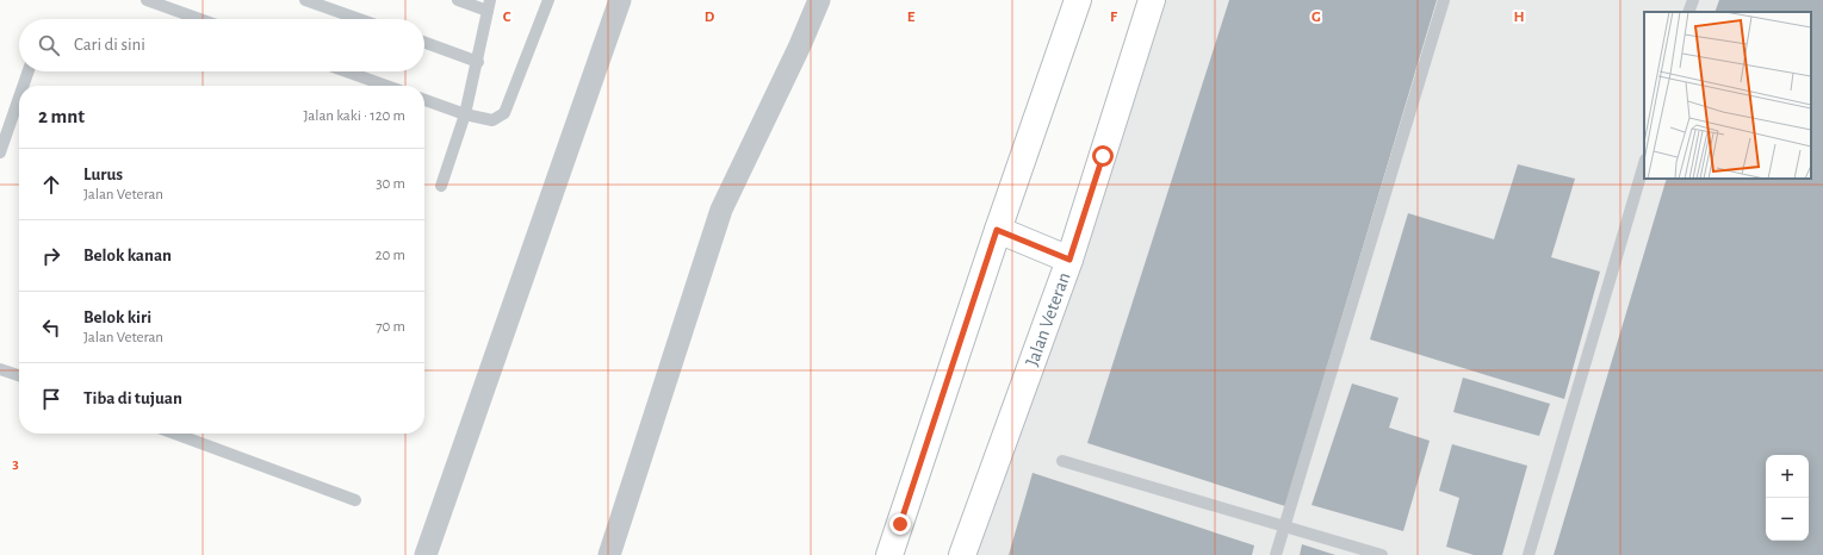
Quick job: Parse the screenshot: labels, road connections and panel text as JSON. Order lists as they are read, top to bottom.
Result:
{
  "streets": {
    "main road": ["Jalan Veteran"]
  },
  "page": {
    "search": "Cari di sini",
    "heading": ["2 mnt", "Jalan kaki · 120 m"],
    "list": [
      ["Lurus", "Jalan Veteran", "30 m"],
      ["Belok kanan", "20 m"],
      ["Belok kiri", "Jalan Veteran", "70 m"],
      "Tiba di tujuan"
    ],
    "map_buttons": ["+", "−"]
  },
  "grid": {
    "columns": [
      "C",
      "D",
      "E",
      "F",
      "G",
      "H"
    ],
    "rows": ["3"]
  }
}
